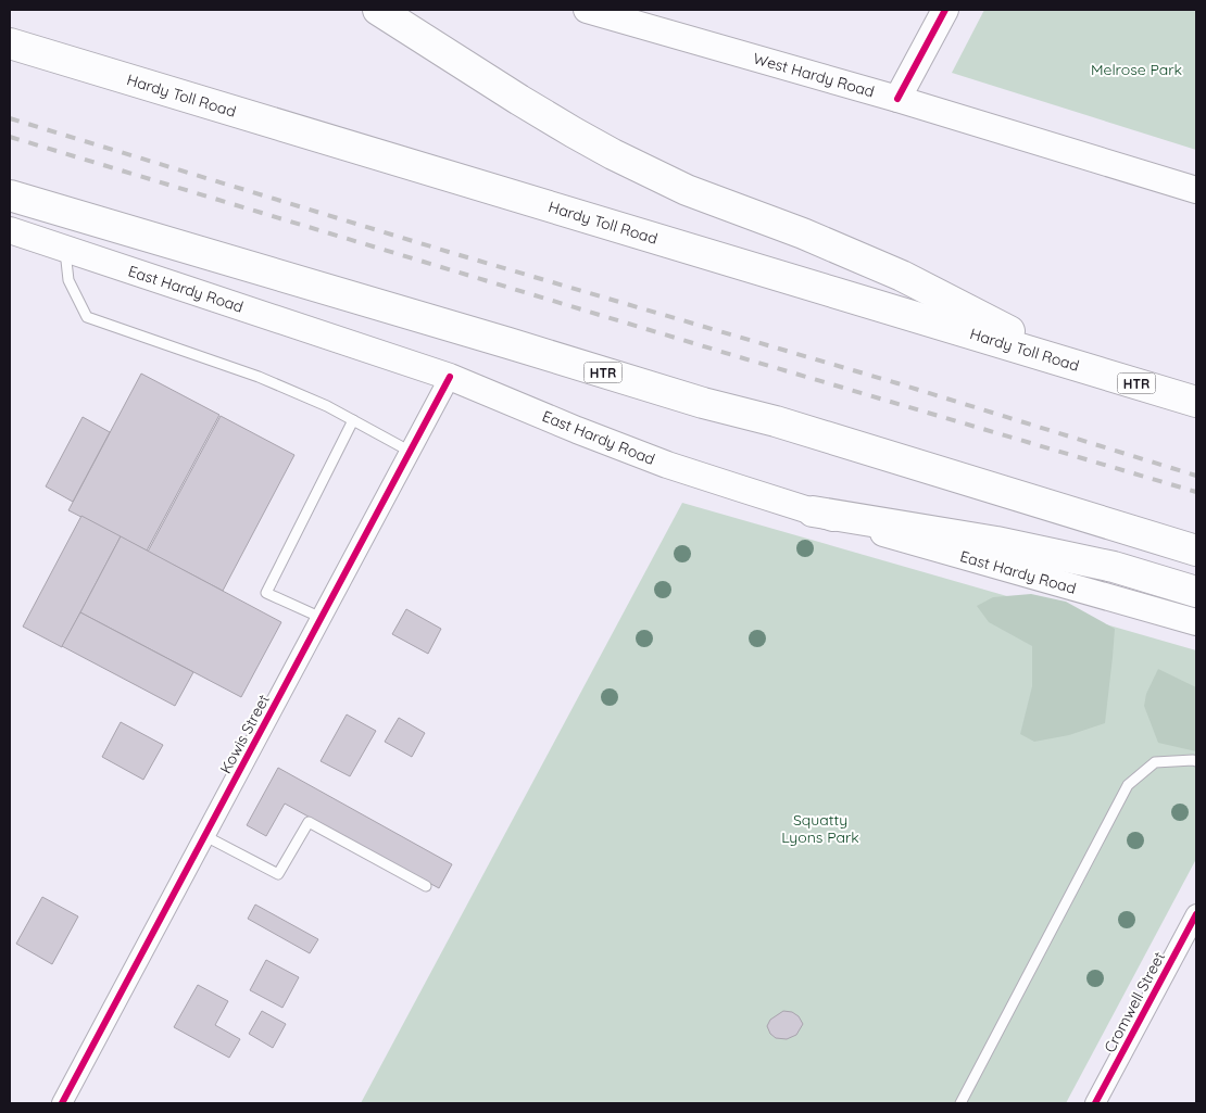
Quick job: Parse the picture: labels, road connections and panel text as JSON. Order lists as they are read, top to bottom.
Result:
{
  "streets": {
    "highway": ["Hardy Toll Road", "HTR"],
    "main road": ["West Hardy Road", "East Hardy Road"],
    "street": ["Kowis Street", "Cromwell Street"]
  },
  "crossings": [
    ["East Hardy Road", "Kowis Street"]
  ],
  "parks": ["Melrose Park", "Squatty Lyons Park"]
}
